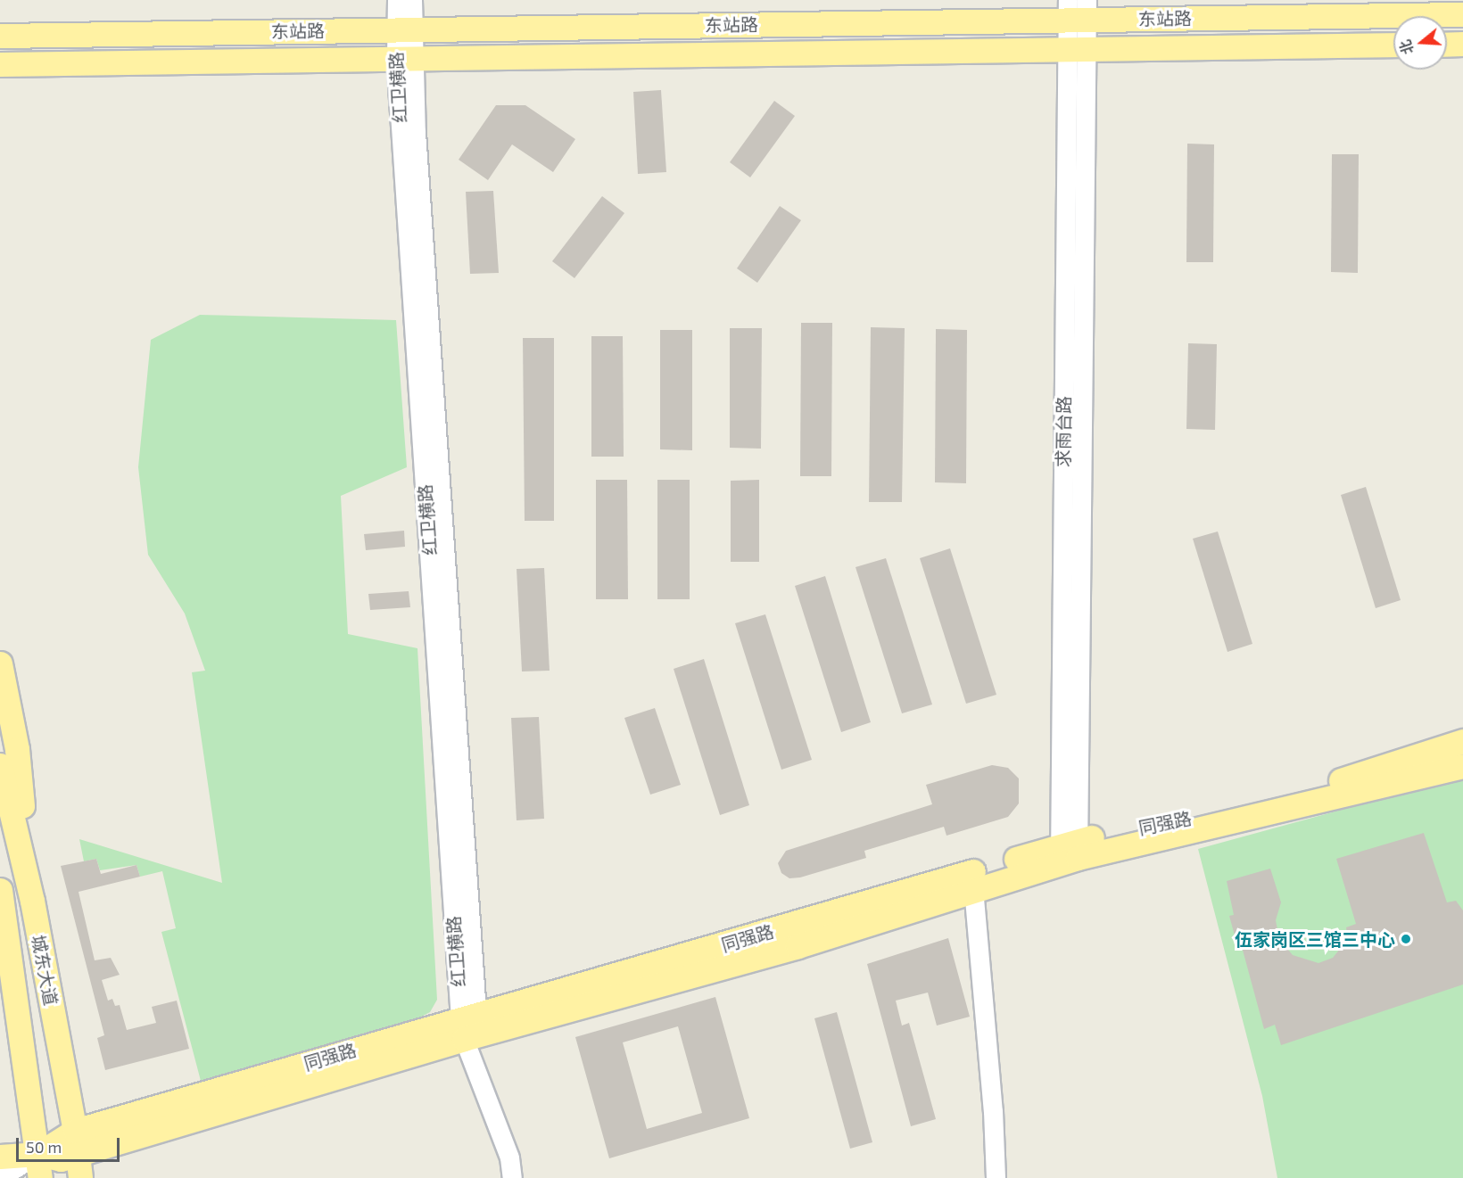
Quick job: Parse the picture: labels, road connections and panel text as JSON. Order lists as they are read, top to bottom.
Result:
{
  "streets": {
    "main road": ["东站路", "同强路", "城东大道"],
    "street": ["红卫横路", "求雨台路"]
  },
  "crossings": [
    ["东站路", "红卫横路"],
    ["东站路", "求雨台路"],
    ["红卫横路", "同强路"],
    ["求雨台路", "同强路"],
    ["同强路", "城东大道"]
  ],
  "places": ["伍家岗区三馆三中心"],
  "scale_bar": "50 m",
  "north": "left"
}
